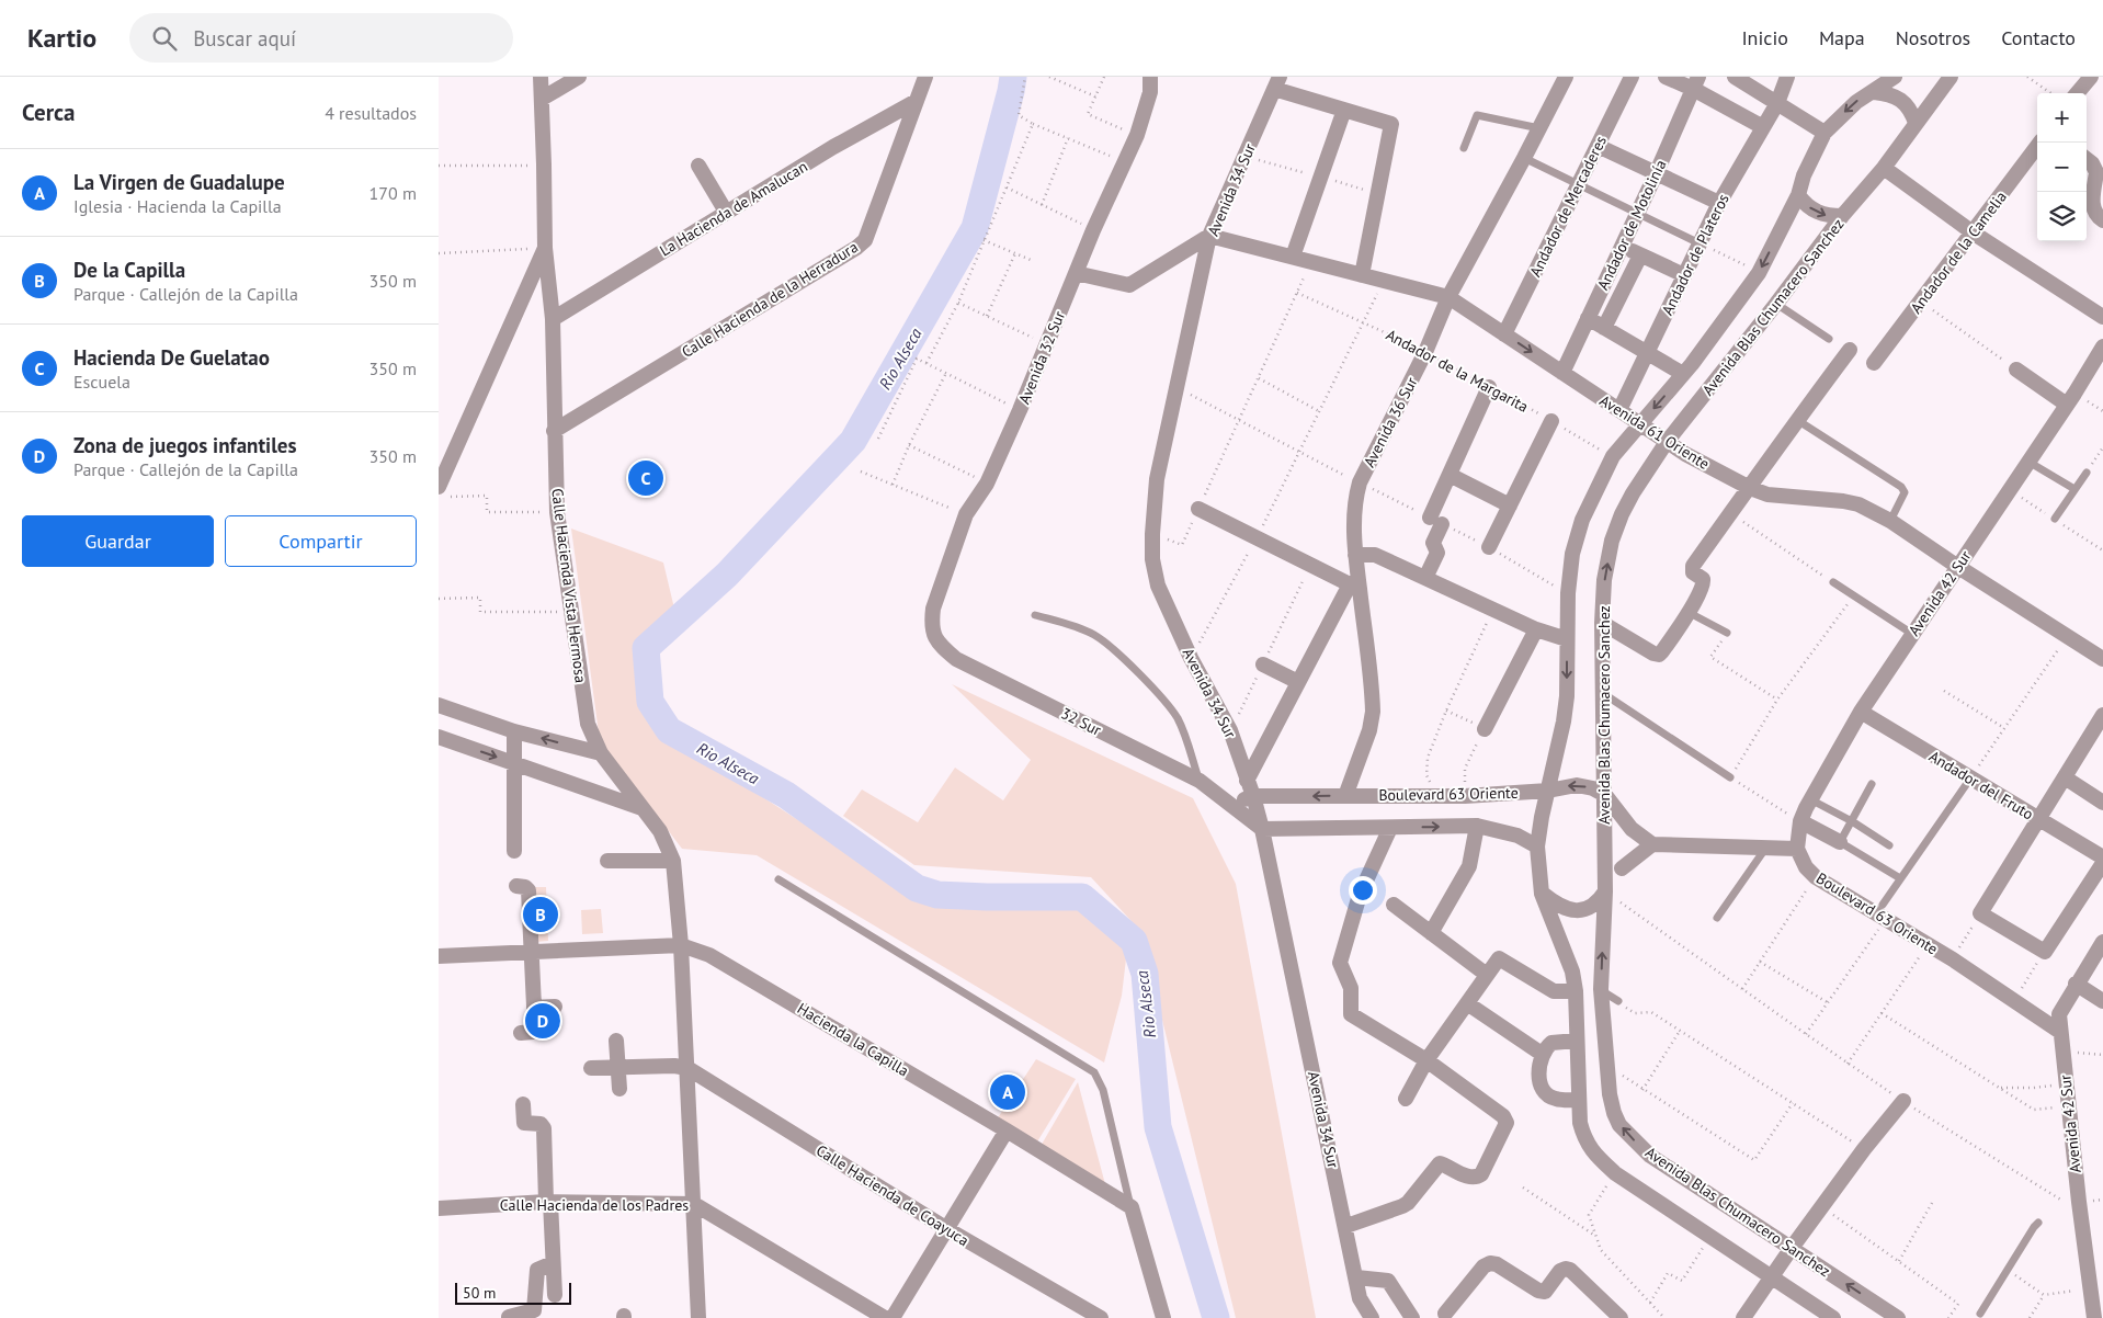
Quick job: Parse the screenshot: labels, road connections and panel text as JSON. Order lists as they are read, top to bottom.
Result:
{
  "streets": {
    "street": [
      "Avenida 34 Sur",
      "Andador de Mercaderes",
      "La Hacienda de Amalucan",
      "Andador de Motolinía",
      "Andador de la Camelia",
      "Andador de Plateros",
      "Calle Hacienda de la Herradura",
      "Avenida Blas Chumacero Sanchez",
      "Avenida 32 Sur",
      "Avenida 36 Sur",
      "Avenida 61 Oriente",
      "Calle Hacienda Vista Hermosa",
      "Avenida 42 Sur",
      "32 Sur",
      "Andador del Fruto",
      "Boulevard 63 Oriente",
      "Hacienda la Capilla",
      "Calle Hacienda de Coayuca",
      "Calle Hacienda de los Padres"
    ],
    "path": ["Andador de la Margarita"]
  },
  "crossings": [
    ["Avenida 34 Sur", "Avenida 61 Oriente"],
    ["Avenida 34 Sur", "32 Sur"],
    ["Avenida 34 Sur", "Boulevard 63 Oriente"],
    ["Andador de Mercaderes", "Avenida 61 Oriente"],
    ["La Hacienda de Amalucan", "Calle Hacienda de la Herradura"],
    ["La Hacienda de Amalucan", "Calle Hacienda Vista Hermosa"],
    ["Andador de Motolinía", "Avenida 61 Oriente"],
    ["Andador de Plateros", "Avenida 61 Oriente"],
    ["Calle Hacienda de la Herradura", "Calle Hacienda Vista Hermosa"],
    ["Avenida Blas Chumacero Sanchez", "Andador de la Margarita"],
    ["Avenida Blas Chumacero Sanchez", "Avenida 61 Oriente"],
    ["Avenida Blas Chumacero Sanchez", "Boulevard 63 Oriente"],
    ["Avenida 32 Sur", "32 Sur"],
    ["Andador de la Margarita", "Avenida 36 Sur"],
    ["Avenida 36 Sur", "Avenida 61 Oriente"],
    ["Avenida 36 Sur", "Boulevard 63 Oriente"],
    ["Avenida 61 Oriente", "Avenida 42 Sur"],
    ["Calle Hacienda Vista Hermosa", "Hacienda la Capilla"],
    ["Calle Hacienda Vista Hermosa", "Calle Hacienda de Coayuca"],
    ["Calle Hacienda Vista Hermosa", "Calle Hacienda de los Padres"],
    ["Avenida 42 Sur", "Andador del Fruto"],
    ["Avenida 42 Sur", "Boulevard 63 Oriente"]
  ],
  "water": ["Rio Alseca"],
  "scale_bar": "50 m",
  "page": {
    "header": "Kartio",
    "search": "Buscar aquí",
    "nav": [
      "Inicio",
      "Mapa",
      "Nosotros",
      "Contacto"
    ],
    "heading": ["Cerca", "4 resultados"],
    "map_buttons": ["+", "−"],
    "list": [
      {
        "mark": "A",
        "name": "La Virgen de Guadalupe",
        "note": "Iglesia · Hacienda la Capilla",
        "value": "170 m"
      },
      {
        "mark": "B",
        "name": "De la Capilla",
        "note": "Parque · Callejón de la Capilla",
        "value": "350 m"
      },
      {
        "mark": "C",
        "name": "Hacienda De Guelatao",
        "note": "Escuela",
        "value": "350 m"
      },
      {
        "mark": "D",
        "name": "Zona de juegos infantiles",
        "note": "Parque · Callejón de la Capilla",
        "value": "350 m"
      }
    ],
    "pins": [
      "C",
      "B",
      "D",
      "A"
    ],
    "buttons": ["Guardar", "Compartir"],
    "scale": "50 m"
  }
}
